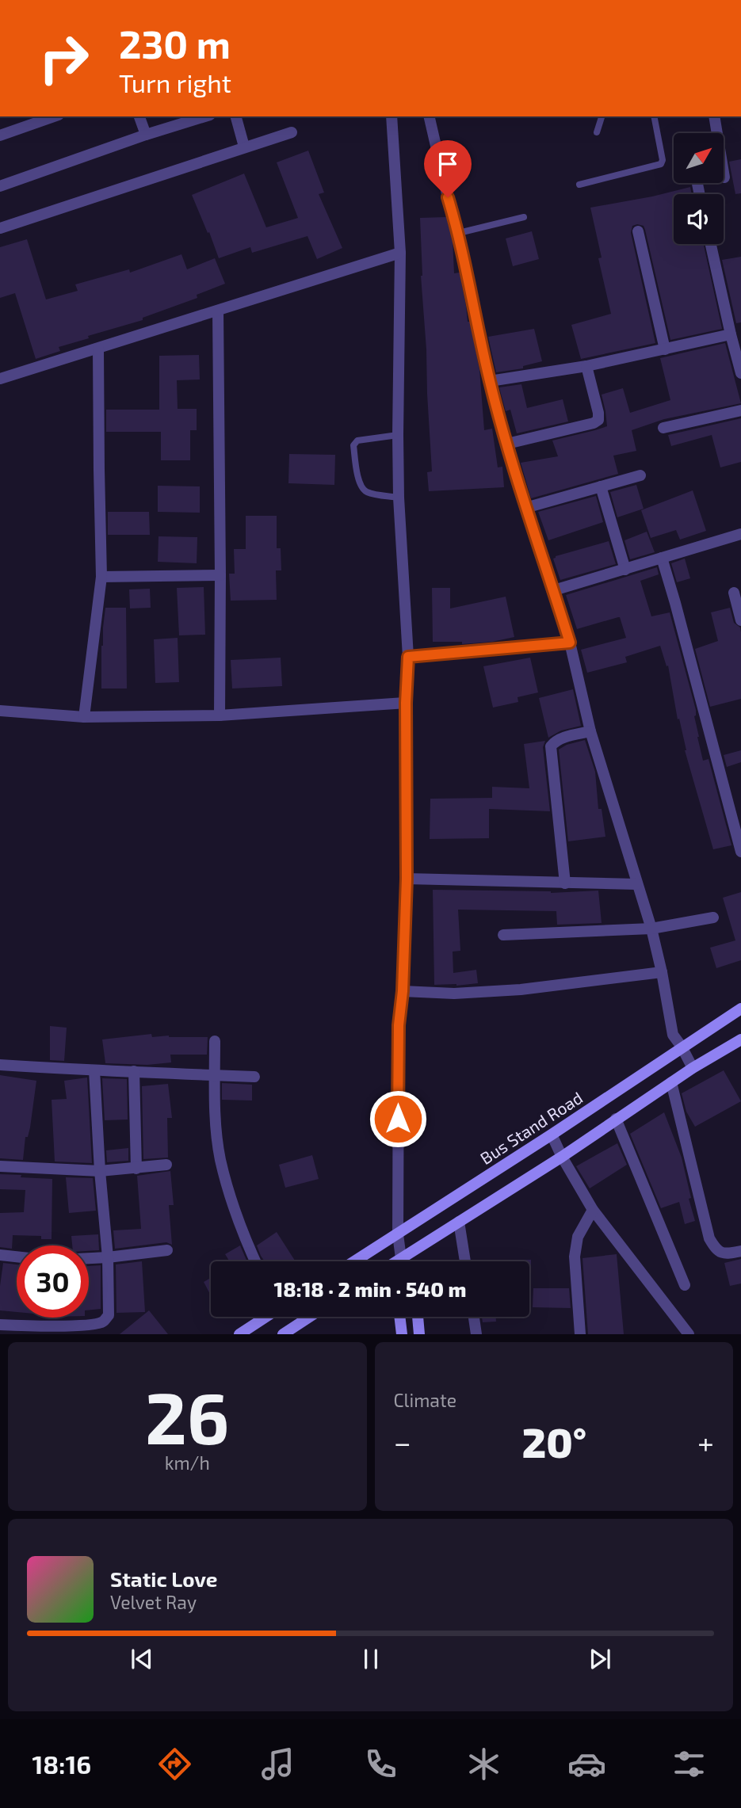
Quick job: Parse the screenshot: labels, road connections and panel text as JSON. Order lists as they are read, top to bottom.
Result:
{
  "streets": {
    "street": ["Bus Stand Road"]
  },
  "north": "top right",
  "page": {
    "turn": ["230 m", "Turn right"],
    "limit": "30",
    "trip": "18:18 · 2 min · 540 m",
    "tile": [
      ["26", "km/h"],
      "Climate"
    ],
    "heat": ["−", "20°", "+"],
    "song": ["Static Love", "Velvet Ray"],
    "tabs": "18:16"
  }
}
